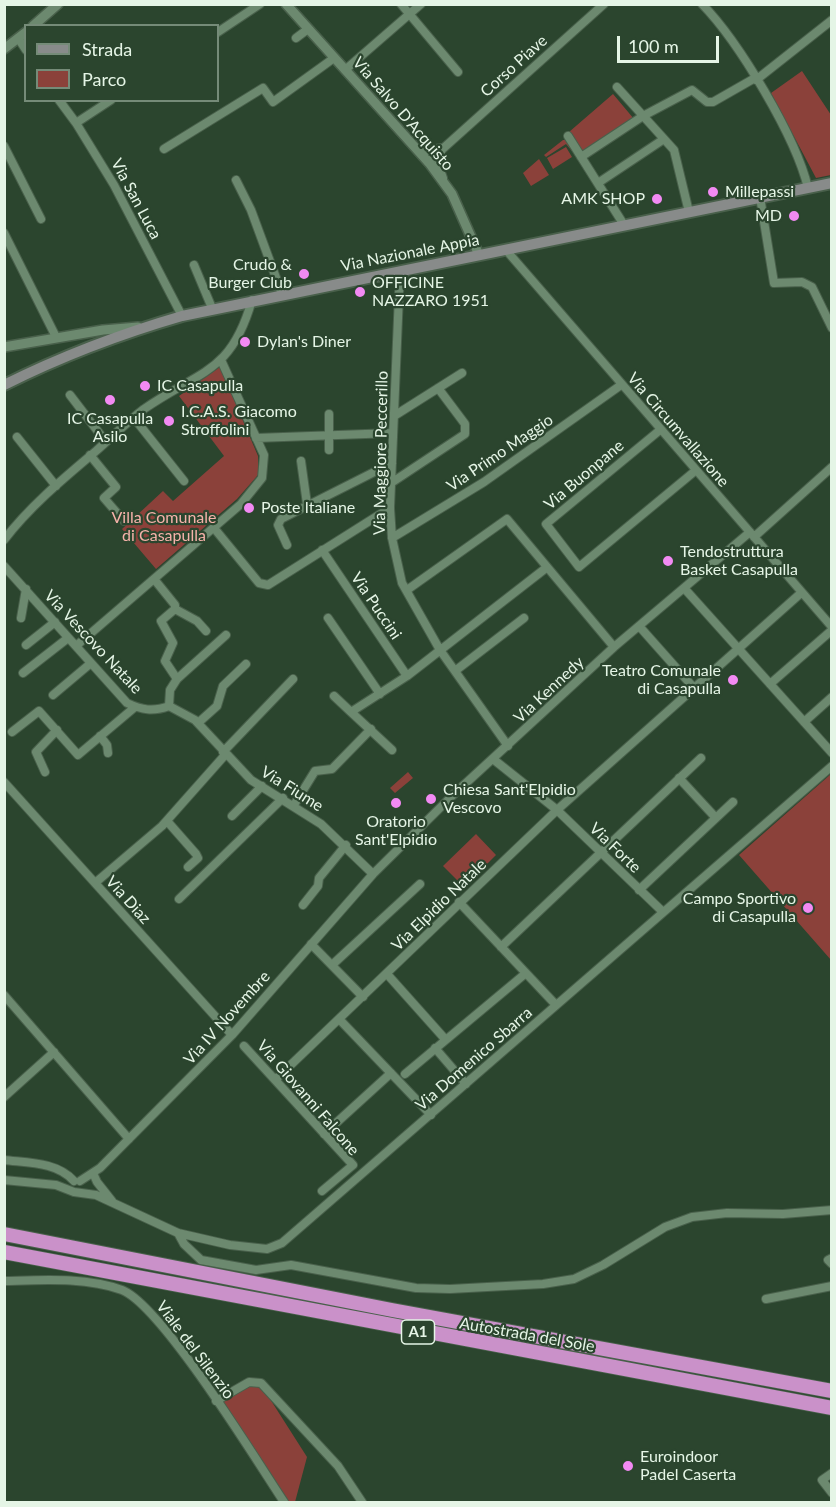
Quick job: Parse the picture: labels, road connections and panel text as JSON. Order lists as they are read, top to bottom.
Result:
{
  "streets": {
    "highway": ["A1", "Autostrada del Sole"],
    "main road": ["Via Nazionale Appia"],
    "street": [
      "Corso Piave",
      "Via Salvo D'Acquisto",
      "Via San Luca",
      "Via Circumvallazione",
      "Via Maggiore Peccerillo",
      "Via Primo Maggio",
      "Via Buonpane",
      "Via Puccini",
      "Via Vescovo Natale",
      "Via Kennedy",
      "Via Fiume",
      "Via Forte",
      "Via Diaz",
      "Via Elpidio Natale",
      "Via IV Novembre",
      "Via Domenico Sbarra",
      "Via Giovanni Falcone",
      "Viale del Silenzio"
    ]
  },
  "crossings": [
    ["Corso Piave", "Via Salvo D'Acquisto"],
    ["Via Salvo D'Acquisto", "Via Nazionale Appia"],
    ["Via San Luca", "Via Nazionale Appia"],
    ["Via Nazionale Appia", "Via Circumvallazione"],
    ["Via Nazionale Appia", "Via Maggiore Peccerillo"],
    ["Via Circumvallazione", "Via Primo Maggio"],
    ["Via Circumvallazione", "Via Buonpane"],
    ["Via Circumvallazione", "Via Kennedy"],
    ["Via Circumvallazione", "Via Elpidio Natale"],
    ["Via Maggiore Peccerillo", "Via Primo Maggio"],
    ["Via Maggiore Peccerillo", "Via Kennedy"],
    ["Via Vescovo Natale", "Via Fiume"],
    ["Via Kennedy", "Via Fiume"],
    ["Via Kennedy", "Via Forte"],
    ["Via Kennedy", "Via IV Novembre"],
    ["Via Fiume", "Via IV Novembre"],
    ["Via Forte", "Via Elpidio Natale"],
    ["Via Forte", "Via Domenico Sbarra"],
    ["Via Diaz", "Via IV Novembre"],
    ["Via Elpidio Natale", "Via Giovanni Falcone"],
    ["Via IV Novembre", "Via Domenico Sbarra"]
  ],
  "parks": ["Villa Comunale di Casapulla"],
  "places": [
    "Millepassi",
    "AMK SHOP",
    "MD",
    "Crudo & Burger Club",
    "OFFICINE NAZZARO 1951",
    "Dylan's Diner",
    "IC Casapulla",
    "IC Casapulla Asilo",
    "I.C.A.S. Giacomo Stroffolini",
    "Poste Italiane",
    "Tendostruttura Basket Casapulla",
    "Teatro Comunale di Casapulla",
    "Chiesa Sant'Elpidio Vescovo",
    "Oratorio Sant'Elpidio",
    "Campo Sportivo di Casapulla",
    "Euroindoor Padel Caserta"
  ],
  "legend": ["Strada", "Parco"],
  "scale_bar": "100 m"
}
